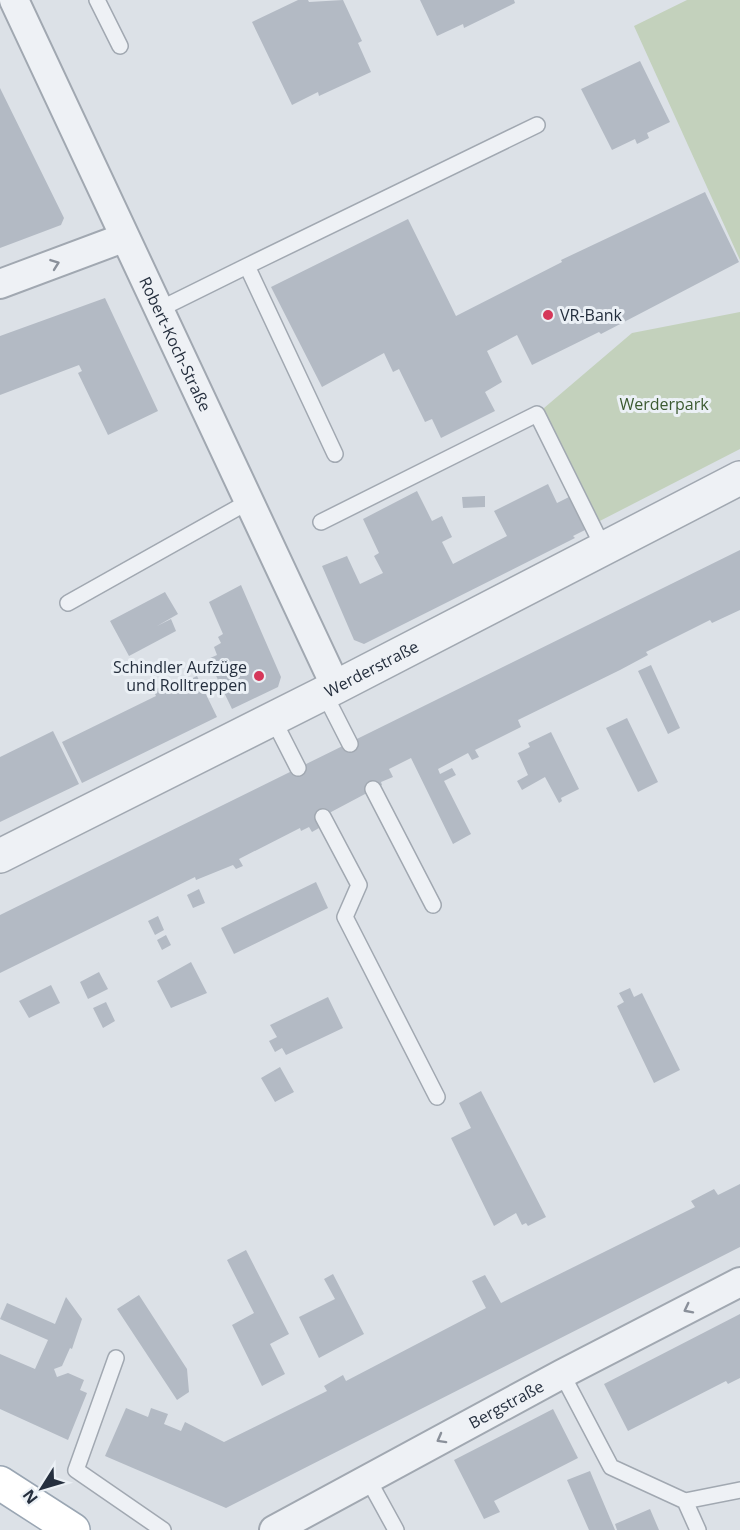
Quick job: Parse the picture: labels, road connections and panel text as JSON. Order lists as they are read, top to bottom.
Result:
{
  "streets": {
    "street": ["Robert-Koch-Straße", "Werderstraße", "Bergstraße"]
  },
  "crossings": [
    ["Robert-Koch-Straße", "Werderstraße"]
  ],
  "one_way": ["Bergstraße"],
  "parks": ["Werderpark"],
  "places": ["VR-Bank", "Schindler Aufzüge und Rolltreppen"],
  "north": "bottom left"
}
